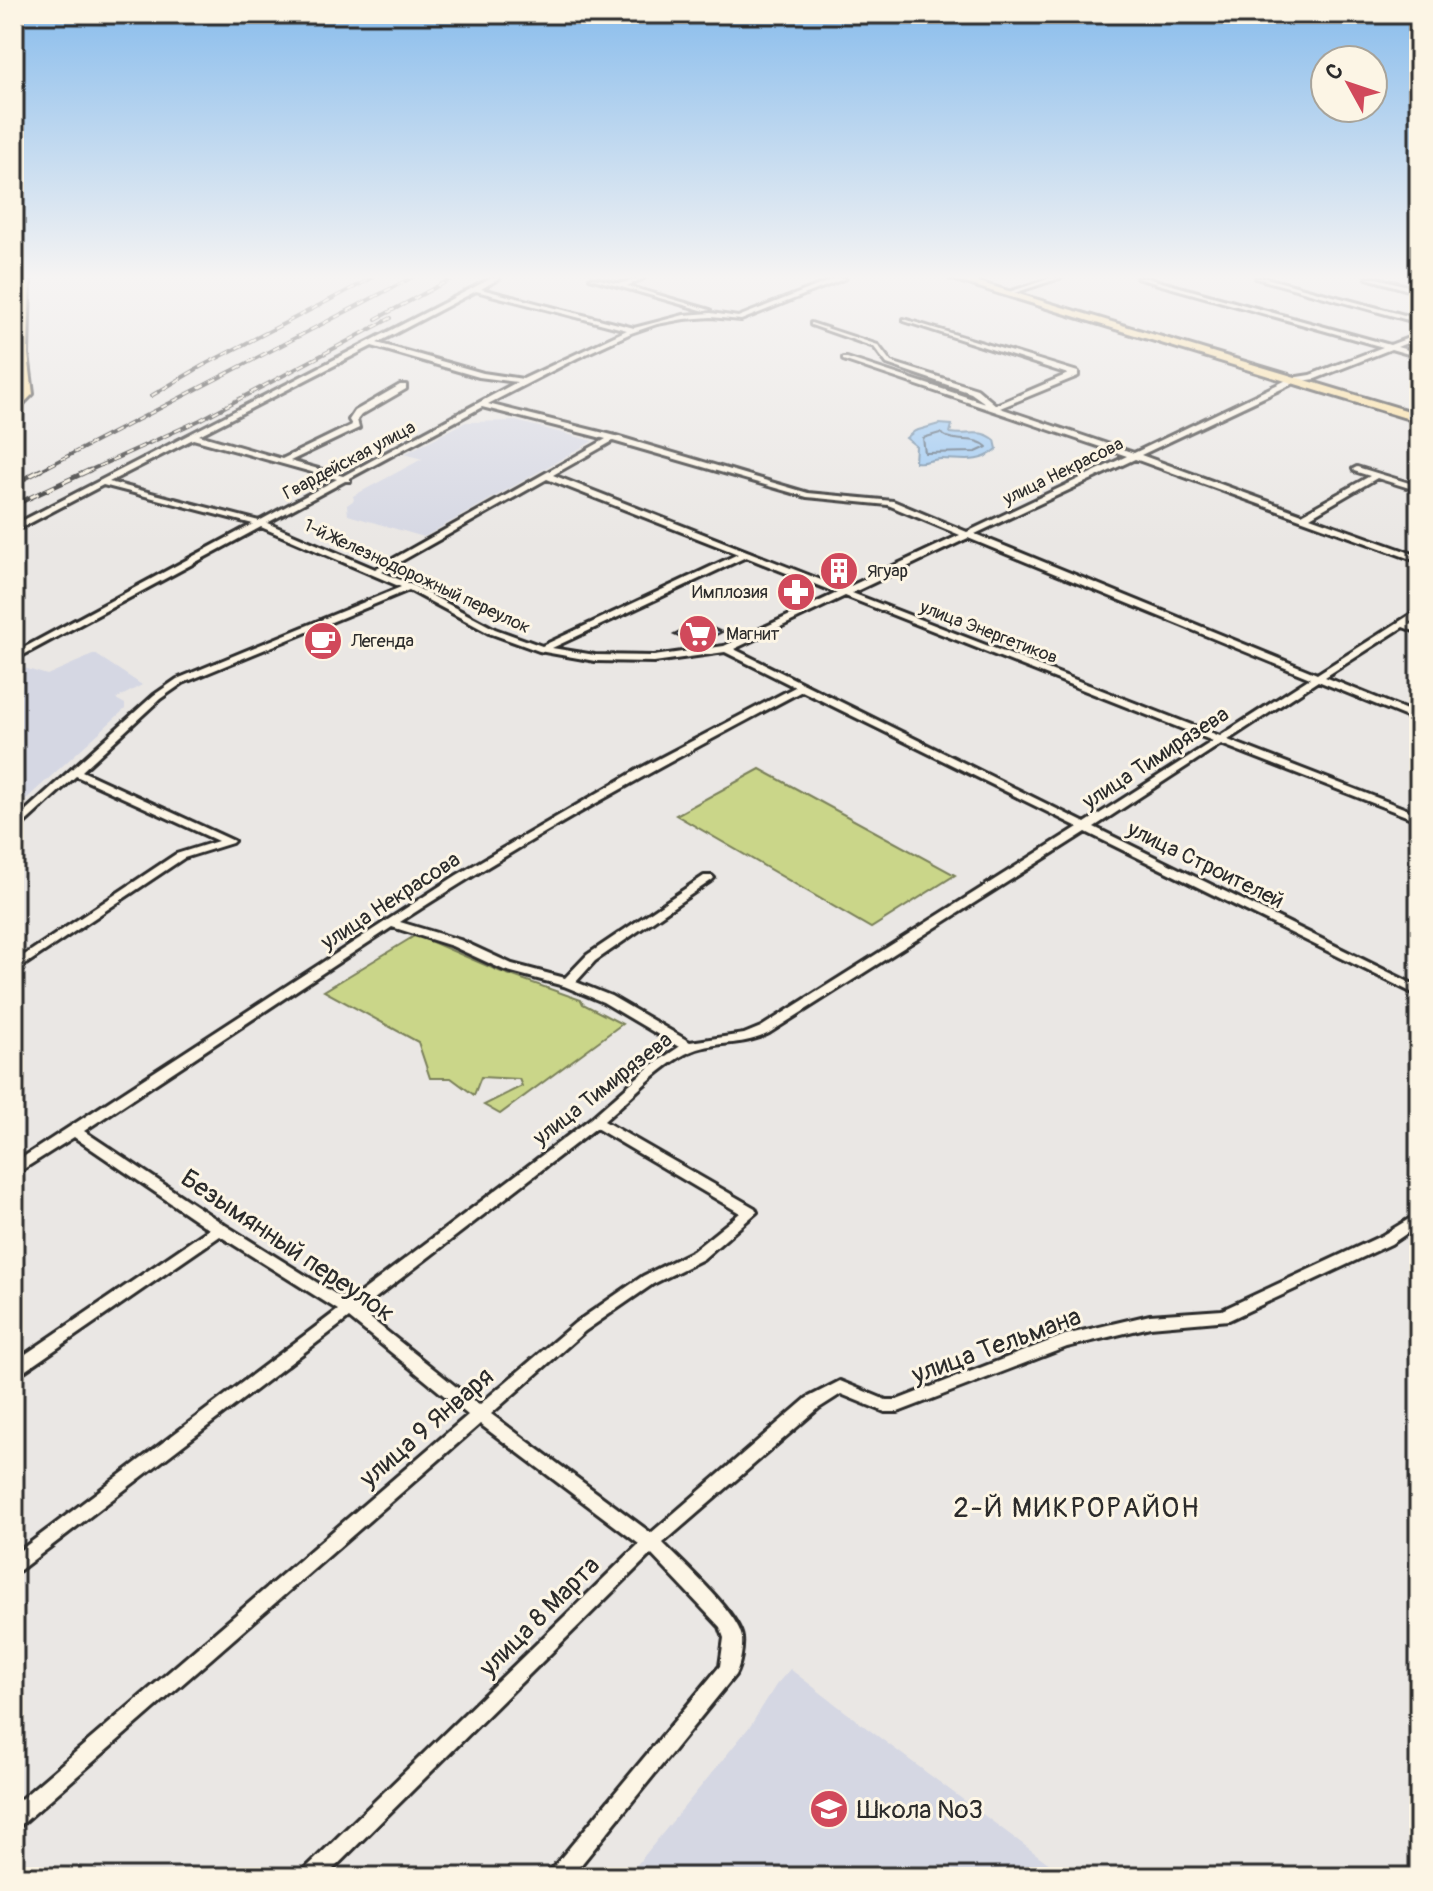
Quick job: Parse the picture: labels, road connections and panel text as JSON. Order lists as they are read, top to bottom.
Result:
{
  "streets": {
    "street": [
      "Гвардейская улица",
      "улица Некрасова",
      "1-й Железнодорожный переулок",
      "улица Энергетиков",
      "улица Тимирязева",
      "улица Строителей",
      "Безымянный переулок",
      "улица Тельмана",
      "улица 9 Января",
      "улица 8 Марта"
    ]
  },
  "crossings": [
    ["Гвардейская улица", "1-й Железнодорожный переулок"],
    ["улица Некрасова", "1-й Железнодорожный переулок"],
    ["улица Некрасова", "улица Энергетиков"],
    ["улица Некрасова", "улица Строителей"],
    ["улица Некрасова", "Безымянный переулок"],
    ["1-й Железнодорожный переулок", "улица Строителей"],
    ["улица Энергетиков", "улица Тимирязева"],
    ["улица Тимирязева", "улица Строителей"],
    ["улица Тимирязева", "Безымянный переулок"],
    ["улица Тимирязева", "улица 9 Января"],
    ["Безымянный переулок", "улица 9 Января"],
    ["Безымянный переулок", "улица 8 Марта"],
    ["улица Тельмана", "улица 8 Марта"]
  ],
  "districts": ["2-Й МИКРОРАЙОН"],
  "places": {
    "building": ["Ягуар"],
    "pharmacy": ["Имплозия"],
    "supermarket": ["Магнит"],
    "cafe": ["Легенда"],
    "school or university": ["Школа №3"]
  },
  "north": "top left"
}
